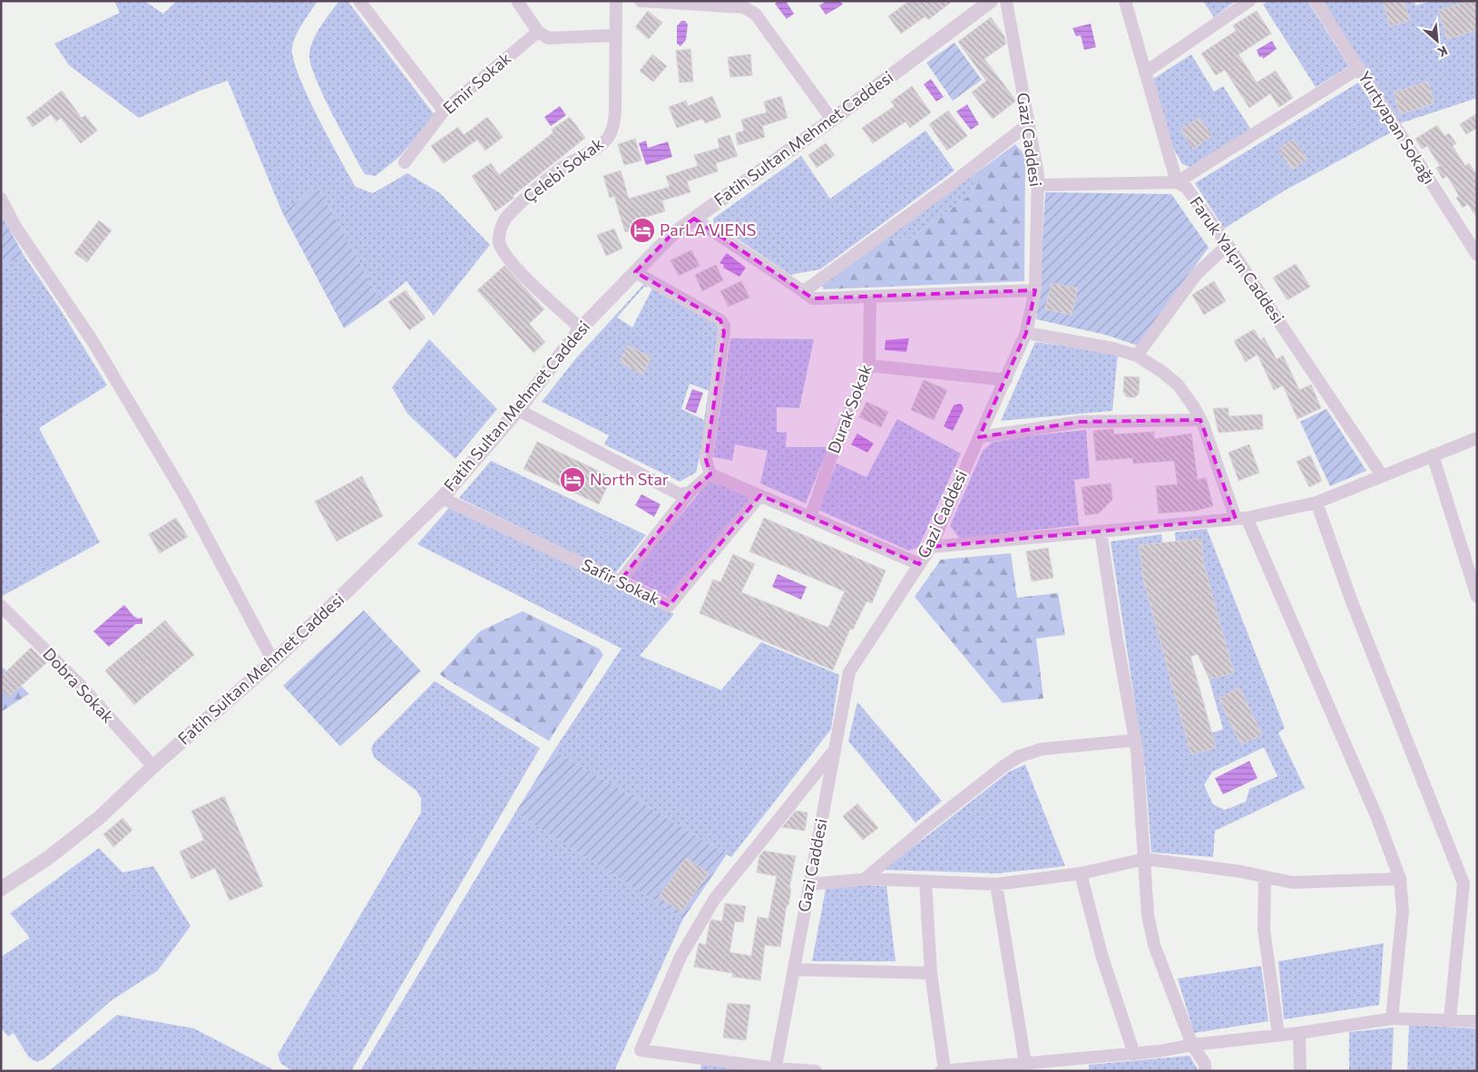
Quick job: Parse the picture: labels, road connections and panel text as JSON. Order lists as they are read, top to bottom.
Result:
{
  "streets": {
    "street": [
      "Emir Sokak",
      "Yurtyapan Sokağı",
      "Fatih Sultan Mehmet Caddesi",
      "Gazi Caddesi",
      "Çelebi Sokak",
      "Faruk Yalçın Caddesi",
      "Durak Sokak",
      "Safir Sokak",
      "Dobra Sokak"
    ]
  },
  "crossings": [
    ["Fatih Sultan Mehmet Caddesi", "Çelebi Sokak"],
    ["Fatih Sultan Mehmet Caddesi", "Safir Sokak"],
    ["Fatih Sultan Mehmet Caddesi", "Dobra Sokak"]
  ],
  "places": {
    "hotel": ["ParLA VIENS", "North Star"]
  },
  "north": "bottom right"
}
